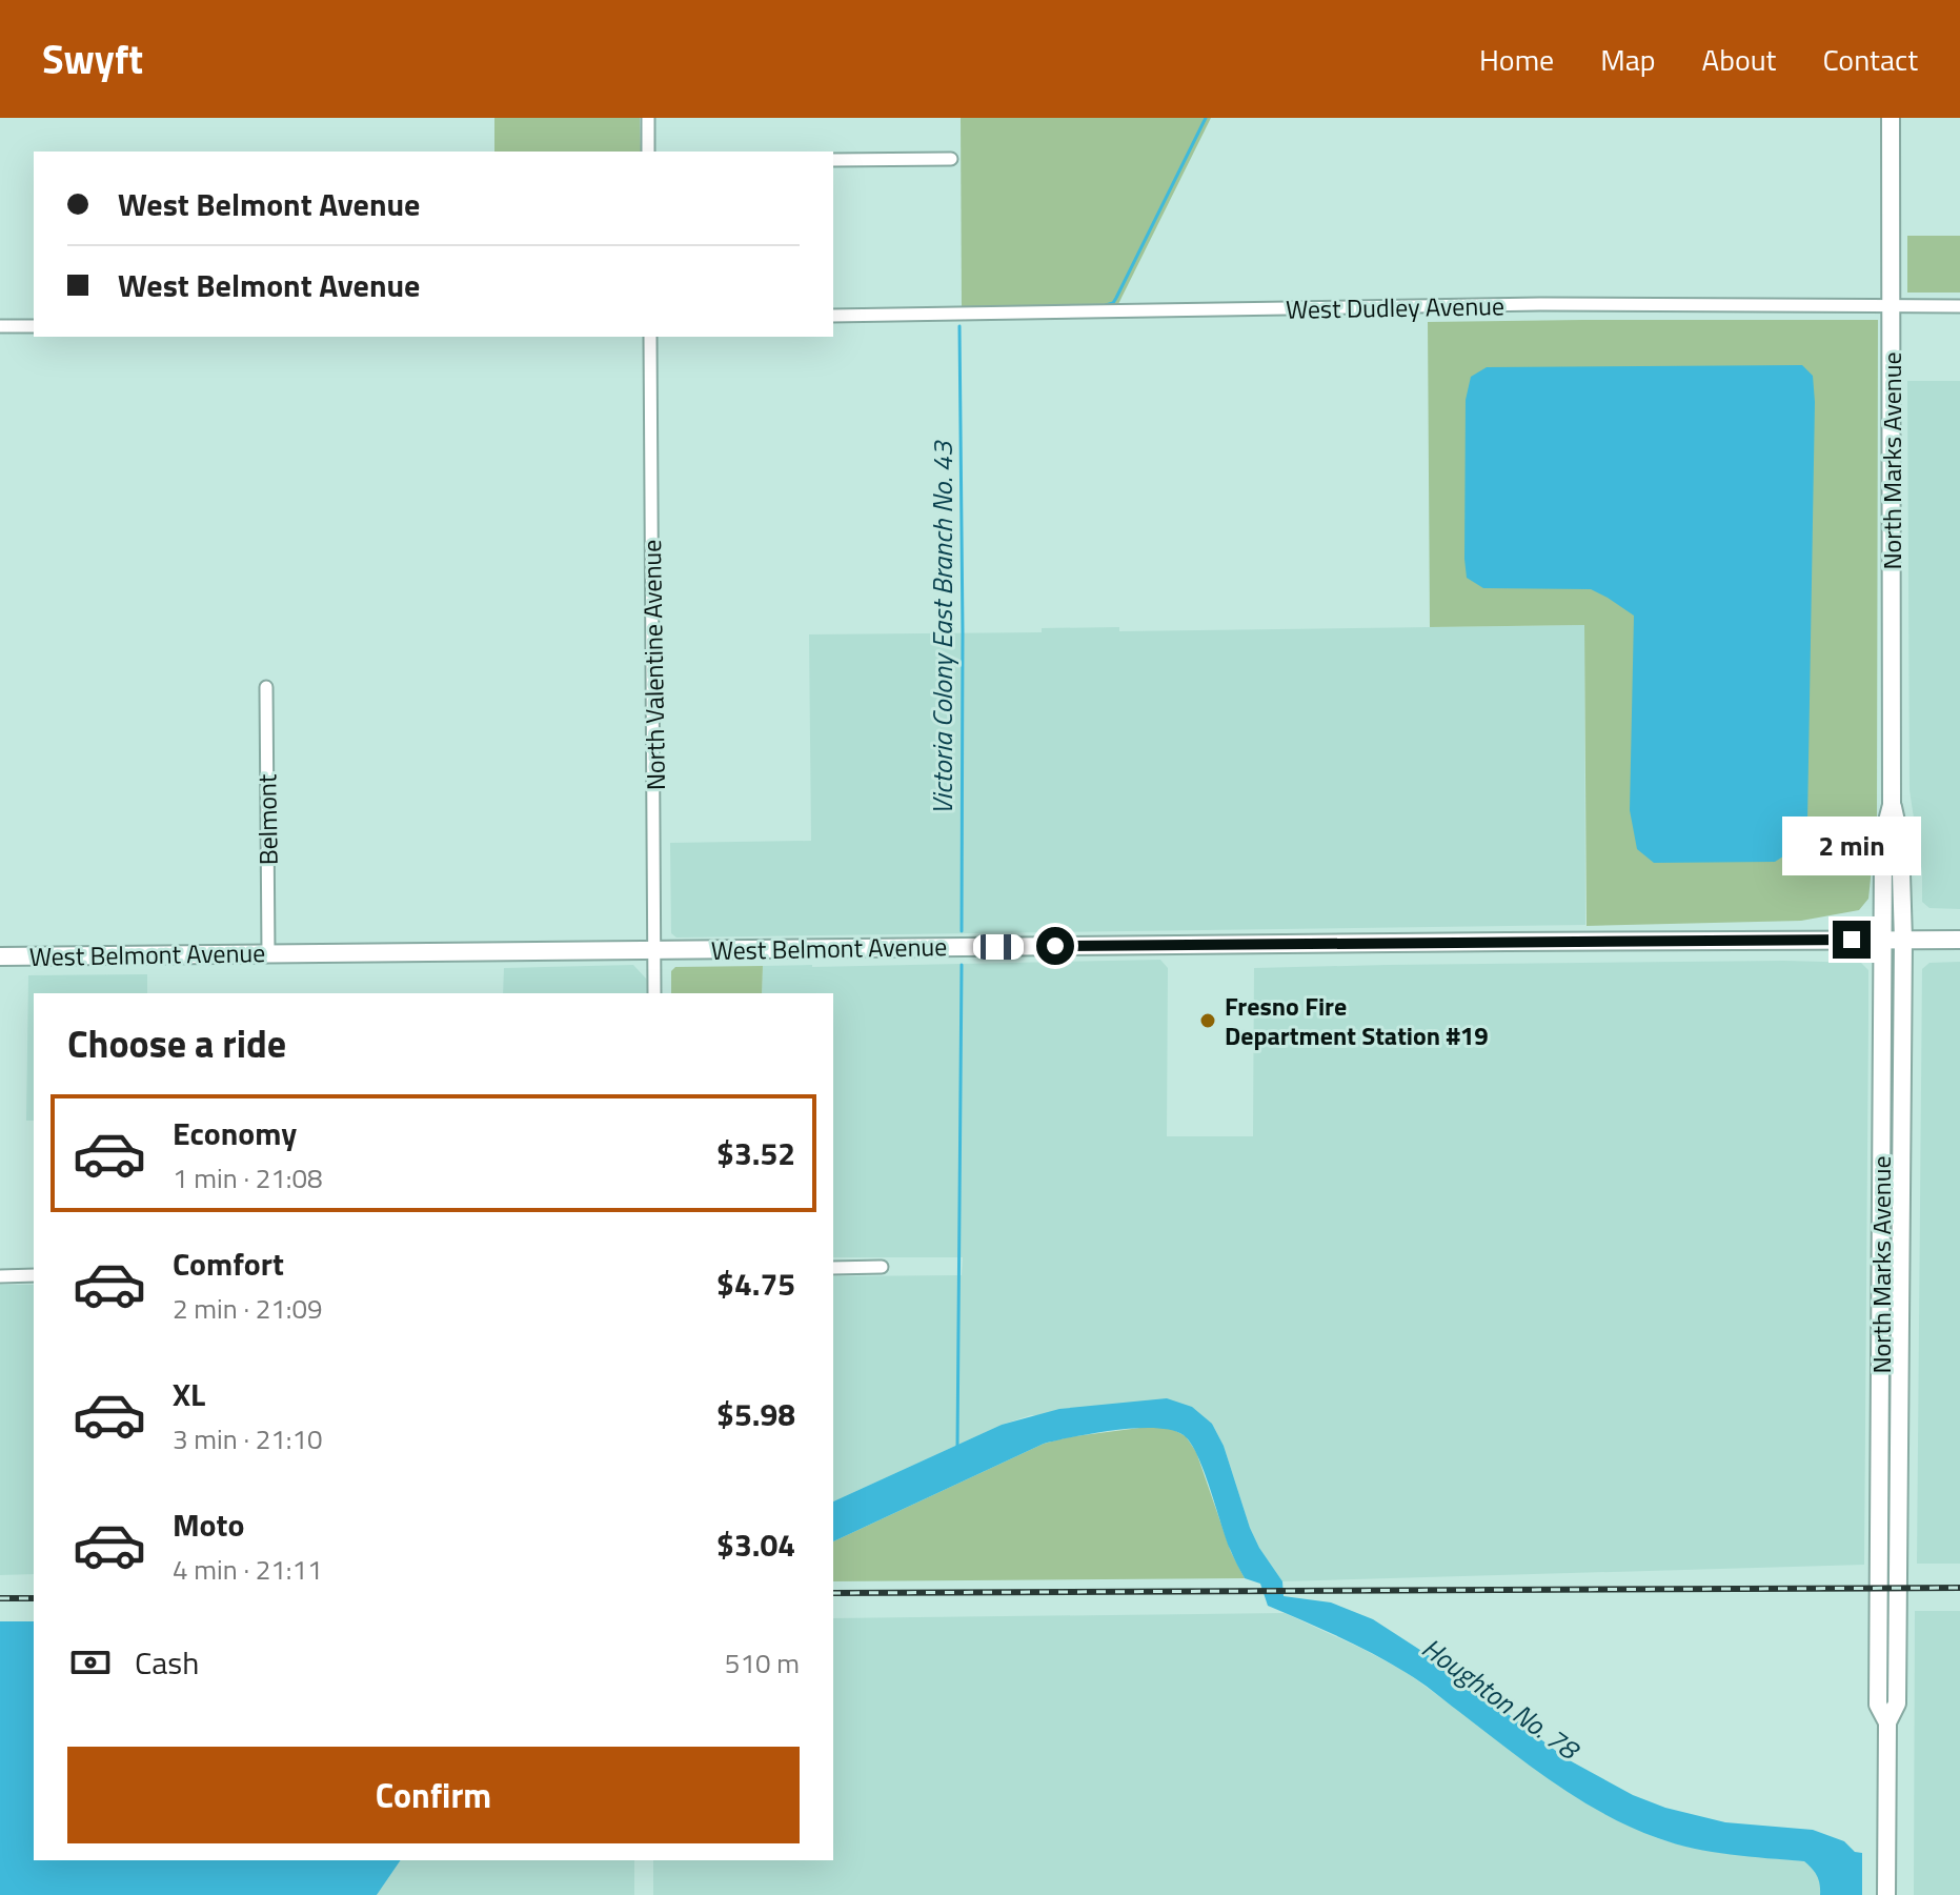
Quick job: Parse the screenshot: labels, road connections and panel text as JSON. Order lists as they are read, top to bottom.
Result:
{
  "streets": {
    "main road": ["North Marks Avenue", "West Belmont Avenue"],
    "street": ["West Dudley Avenue", "North Valentine Avenue", "Belmont"]
  },
  "crossings": [
    ["West Dudley Avenue", "North Marks Avenue"],
    ["North Marks Avenue", "West Belmont Avenue"],
    ["North Valentine Avenue", "West Belmont Avenue"],
    ["Belmont", "West Belmont Avenue"]
  ],
  "water": ["Victoria Colony East Branch No. 43", "Houghton No. 78"],
  "places": ["Fresno Fire Department Station #19"],
  "page": {
    "header": "Swyft",
    "nav": [
      "Home",
      "Map",
      "About",
      "Contact"
    ],
    "banner": ["West Belmont Avenue", "West Belmont Avenue"],
    "bubble": "2 min",
    "heading": "Choose a ride",
    "list": [
      {
        "name": "Economy",
        "note": "1 min · 21:08",
        "value": "$3.52"
      },
      {
        "name": "Comfort",
        "note": "2 min · 21:09",
        "value": "$4.75"
      },
      {
        "name": "XL",
        "note": "3 min · 21:10",
        "value": "$5.98"
      },
      {
        "name": "Moto",
        "note": "4 min · 21:11",
        "value": "$3.04"
      }
    ],
    "pay": ["Cash", "510 m"],
    "buttons": "Confirm"
  }
}
